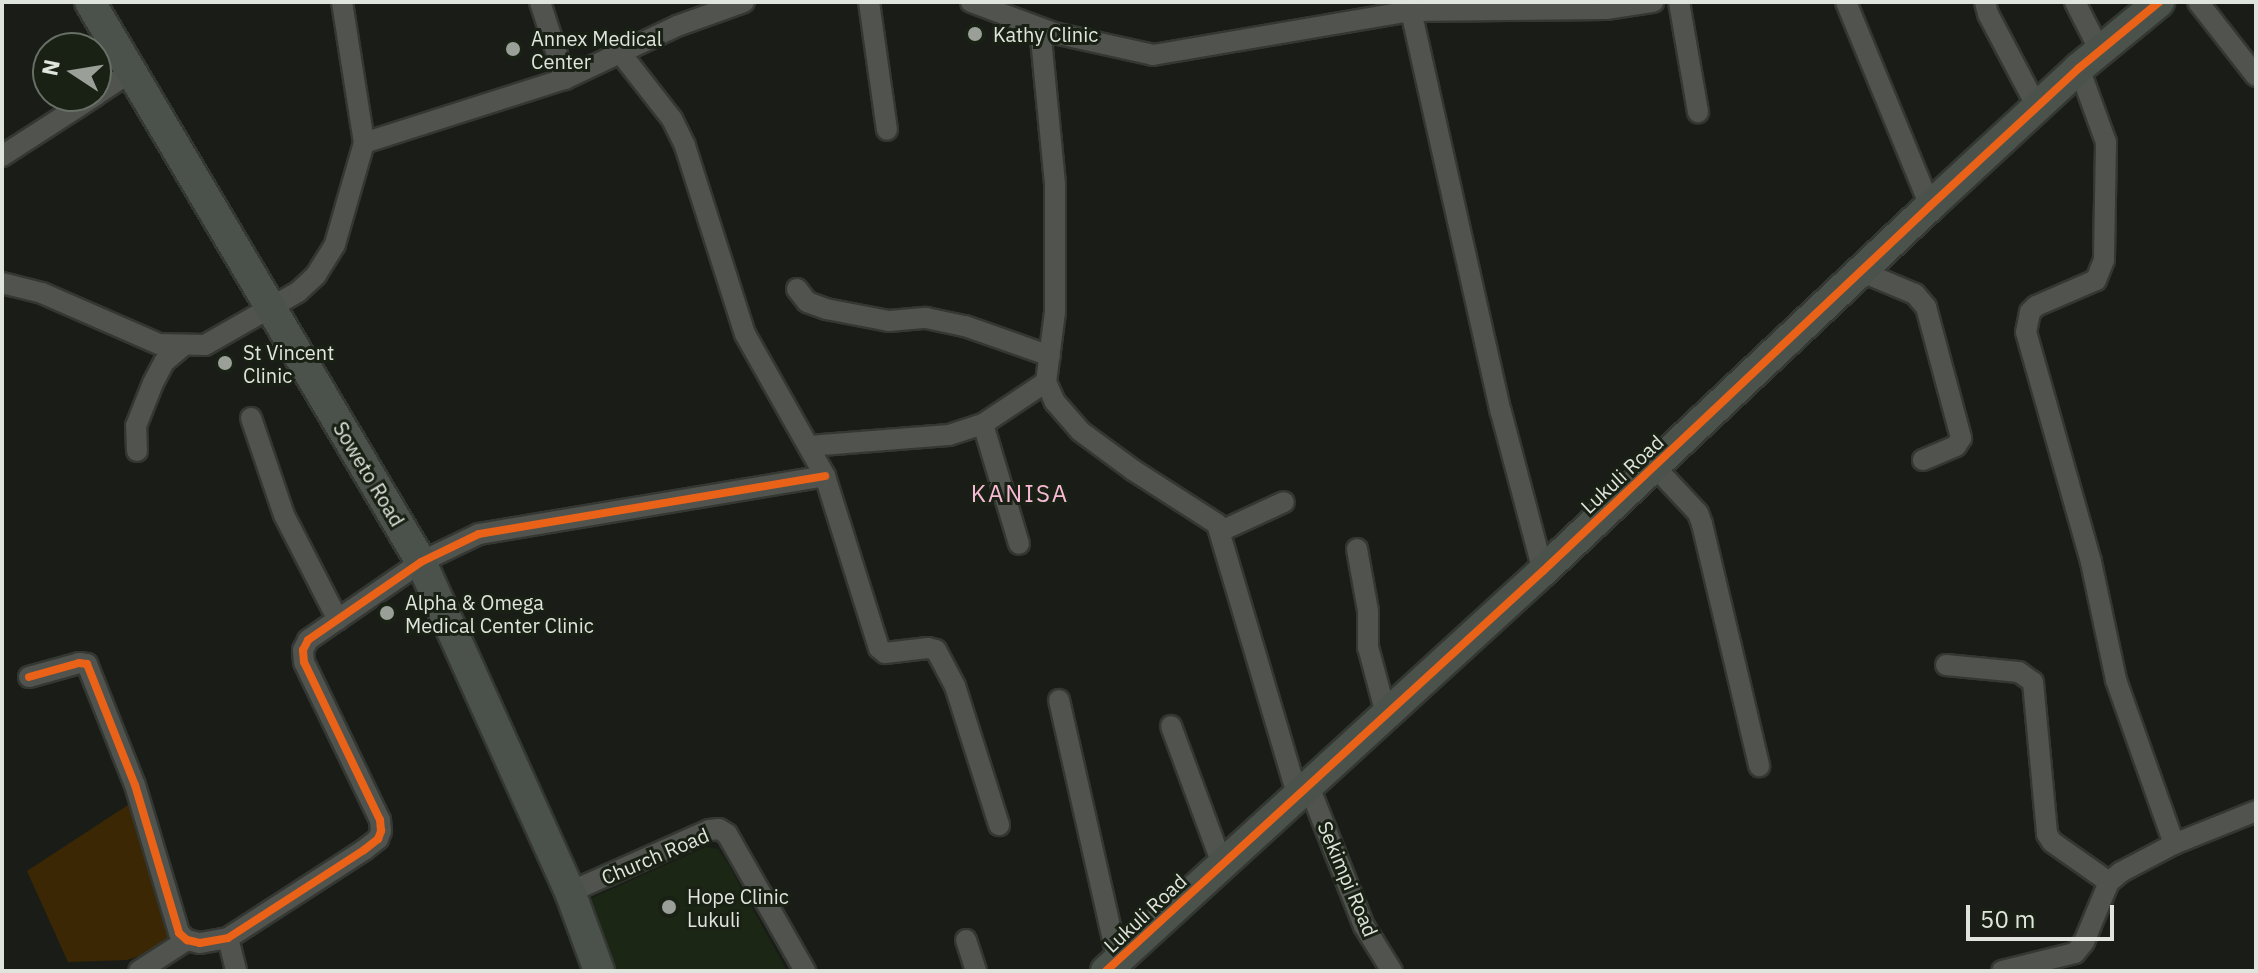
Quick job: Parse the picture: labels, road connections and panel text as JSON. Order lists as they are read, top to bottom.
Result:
{
  "streets": {
    "street": [
      "Soweto Road",
      "Lukuli Road",
      "Church Road",
      "Sekimpi Road"
    ]
  },
  "crossings": [
    ["Soweto Road", "Church Road"],
    ["Lukuli Road", "Sekimpi Road"]
  ],
  "districts": ["KANISA"],
  "places": [
    "Kathy Clinic",
    "Annex Medical Center",
    "St Vincent Clinic",
    "Alpha & Omega Medical Center Clinic",
    "Hope Clinic Lukuli"
  ],
  "scale_bar": "50 m",
  "north": "left"
}
